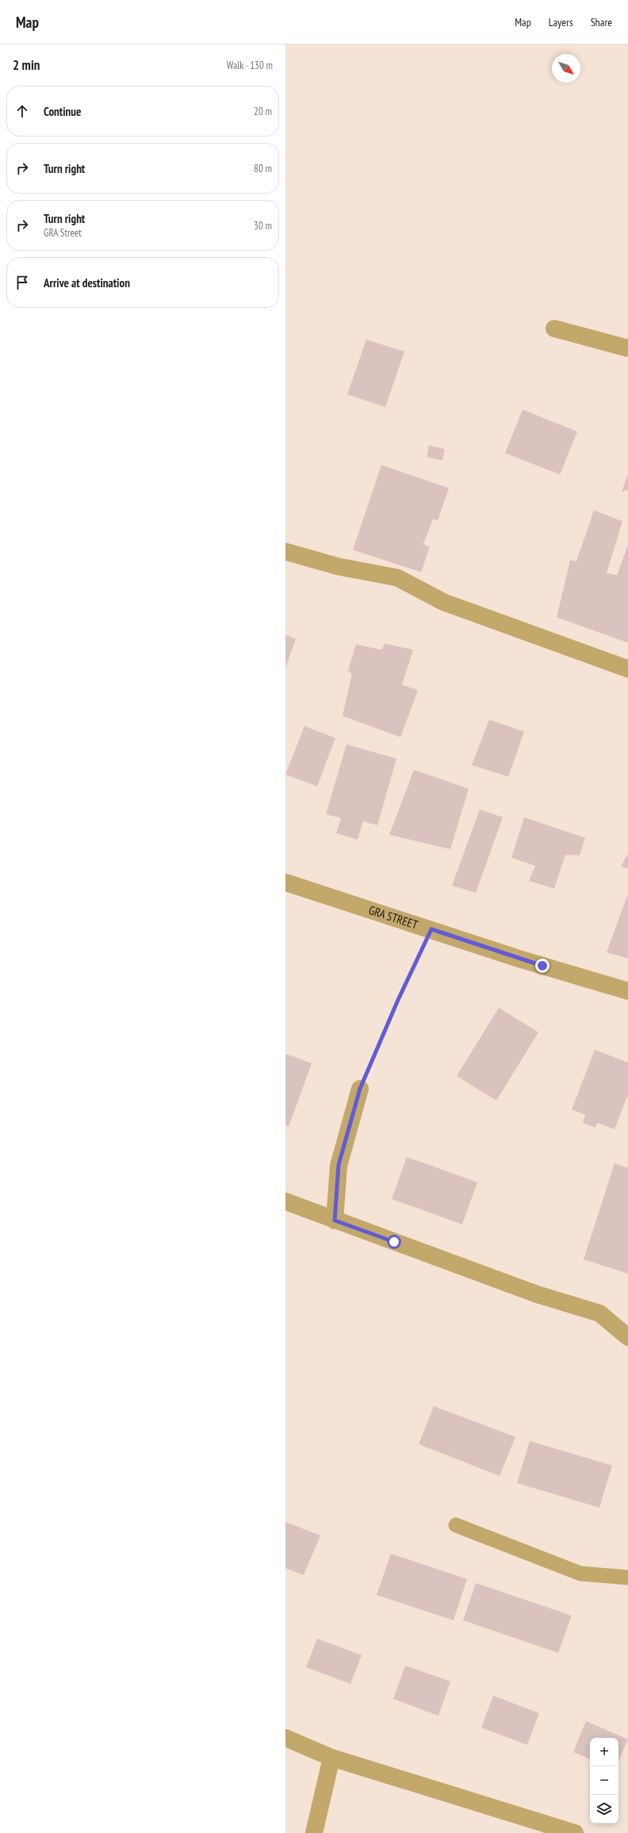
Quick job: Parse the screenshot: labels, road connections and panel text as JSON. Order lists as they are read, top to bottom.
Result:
{
  "streets": {
    "street": ["GRA STREET"]
  },
  "north": "bottom right",
  "page": {
    "header": "Map",
    "nav": ["Map", "Layers", "Share"],
    "heading": ["2 min", "Walk · 130 m"],
    "list": [
      ["Continue", "20 m"],
      ["Turn right", "80 m"],
      ["Turn right", "GRA Street", "30 m"],
      "Arrive at destination"
    ],
    "map_buttons": ["+", "−"]
  }
}
